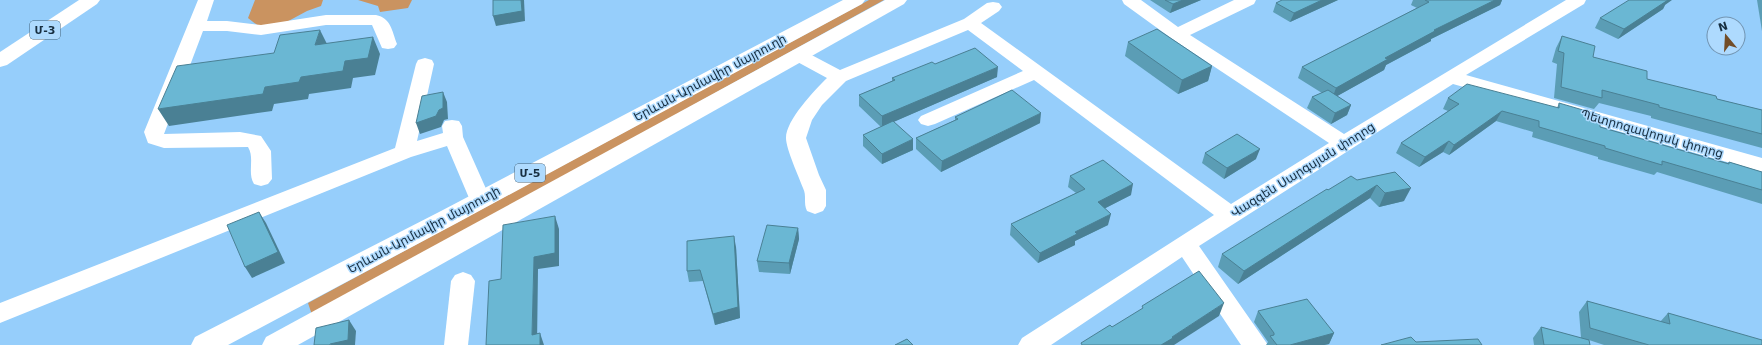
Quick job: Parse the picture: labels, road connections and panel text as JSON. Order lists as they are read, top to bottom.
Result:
{
  "streets": {
    "highway": ["Մ-3", "Երևան-Արմավիր մայրուղի", "Մ-5"],
    "street": ["Պետրոզավոդսկ փողոց", "Վազգեն Սարգսյան փողոց"]
  },
  "crossings": [
    ["Պետրոզավոդսկ փողոց", "Վազգեն Սարգսյան փողոց"]
  ],
  "north": "top"
}
